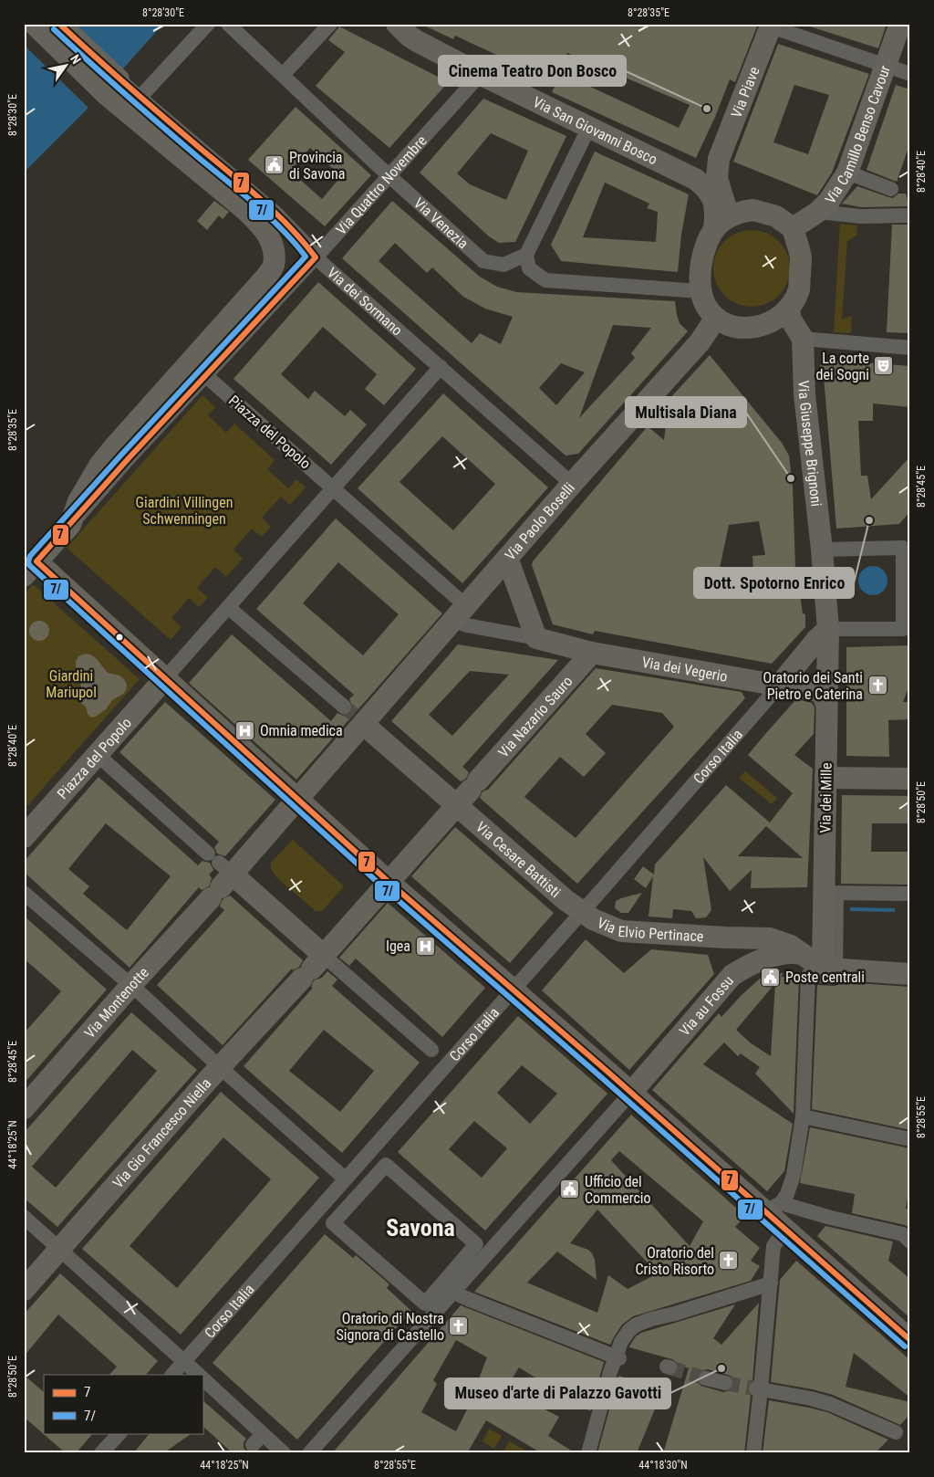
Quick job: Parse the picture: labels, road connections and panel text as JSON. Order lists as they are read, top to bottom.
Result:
{
  "streets": {
    "street": [
      "Via Piave",
      "Via San Giovanni Bosco",
      "Via Camillo Benso Cavour",
      "Via Quattro Novembre",
      "Via Venezia",
      "Via dei Sormano",
      "Piazza del Popolo",
      "Via Giuseppe Brignoni",
      "Via Paolo Boselli",
      "Via dei Vegerio",
      "Via Nazario Sauro",
      "Corso Italia",
      "Via dei Mille",
      "Via Cesare Battisti",
      "Via Elvio Pertinace",
      "Via Montenotte",
      "Via au Fossu",
      "Via Gio Francesco Niella"
    ]
  },
  "crossings": [
    ["Via Piave", "Via San Giovanni Bosco"],
    ["Via Piave", "Via Camillo Benso Cavour"],
    ["Via Piave", "Via Paolo Boselli"],
    ["Via San Giovanni Bosco", "Via Camillo Benso Cavour"],
    ["Via San Giovanni Bosco", "Via Quattro Novembre"],
    ["Via San Giovanni Bosco", "Via Paolo Boselli"],
    ["Via Camillo Benso Cavour", "Via Paolo Boselli"],
    ["Via Quattro Novembre", "Via Venezia"],
    ["Via Quattro Novembre", "Via dei Sormano"],
    ["Via Quattro Novembre", "Piazza del Popolo"],
    ["Via dei Sormano", "Via Paolo Boselli"],
    ["Via Giuseppe Brignoni", "Corso Italia"],
    ["Via Giuseppe Brignoni", "Via dei Mille"],
    ["Via Paolo Boselli", "Via dei Vegerio"],
    ["Via Paolo Boselli", "Via Cesare Battisti"],
    ["Via Paolo Boselli", "Via Montenotte"],
    ["Via dei Vegerio", "Via Nazario Sauro"],
    ["Via dei Vegerio", "Corso Italia"],
    ["Via dei Vegerio", "Via dei Mille"],
    ["Via Nazario Sauro", "Via Cesare Battisti"],
    ["Via Nazario Sauro", "Via Gio Francesco Niella"],
    ["Corso Italia", "Via dei Mille"],
    ["Corso Italia", "Via Cesare Battisti"],
    ["Corso Italia", "Via Elvio Pertinace"],
    ["Via dei Mille", "Via Elvio Pertinace"],
    ["Via Cesare Battisti", "Via Elvio Pertinace"],
    ["Via Elvio Pertinace", "Via au Fossu"]
  ],
  "districts": ["Savona"],
  "parks": ["Giardini Villingen Schwenningen", "Giardini Mariupol"],
  "places": {
    "other": [
      "Cinema Teatro Don Bosco",
      "Multisala Diana",
      "Dott. Spotorno Enrico",
      "Museo d'arte di Palazzo Gavotti"
    ],
    "public building": ["Provincia di Savona", "Poste centrali", "Ufficio del Commercio"],
    "theatre": ["La corte dei Sogni"],
    "church": ["Oratorio dei Santi Pietro e Caterina", "Oratorio del Cristo Risorto", "Oratorio di Nostra Signora di Castello"],
    "hospital": ["Omnia medica", "Igea"]
  },
  "lines": ["transit line 7", "transit line 7/"],
  "legend": ["7", "7/"],
  "north": "top right",
  "coordinates": [
    "8°28'30\"E",
    "8°28'35\"E",
    "8°28'40\"E",
    "8°28'45\"E",
    "8°28'50\"E",
    "8°28'55\"E",
    "44°18'25\"N",
    "44°18'30\"N"
  ]
}
